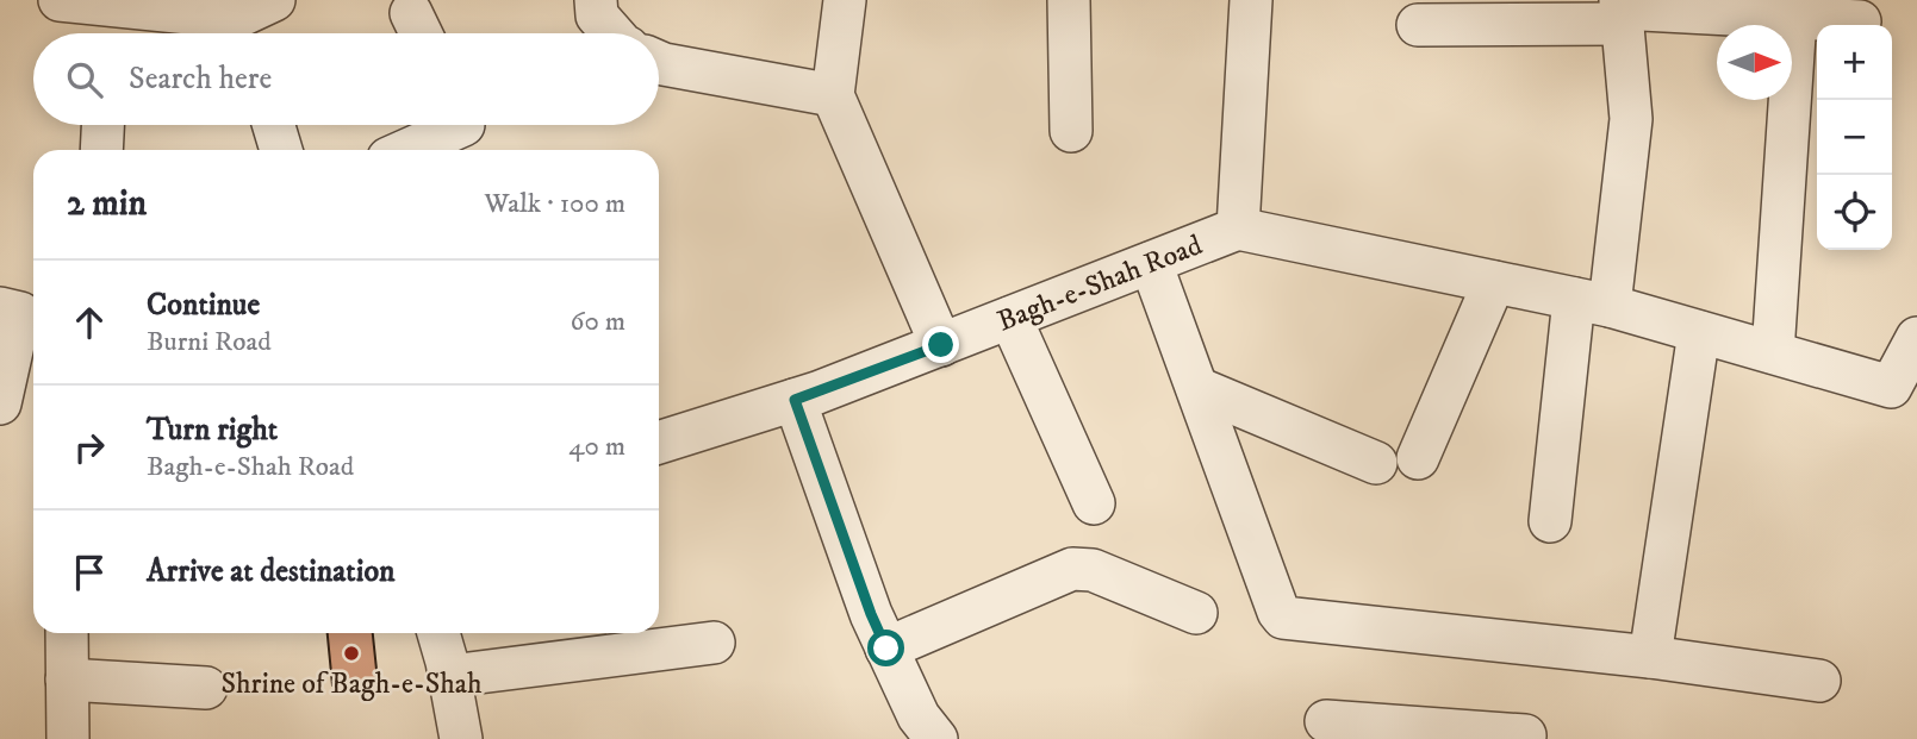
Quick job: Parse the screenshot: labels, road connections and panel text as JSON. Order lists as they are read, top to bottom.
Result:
{
  "streets": {
    "street": ["Bagh-e-Shah Road"]
  },
  "places": ["Shrine of Bagh-e-Shah"],
  "north": "right",
  "page": {
    "map_buttons": ["+", "−"],
    "search": "Search here",
    "heading": ["2 min", "Walk · 100 m"],
    "list": [
      ["Continue", "Burni Road", "60 m"],
      ["Turn right", "Bagh-e-Shah Road", "40 m"],
      "Arrive at destination"
    ]
  }
}
